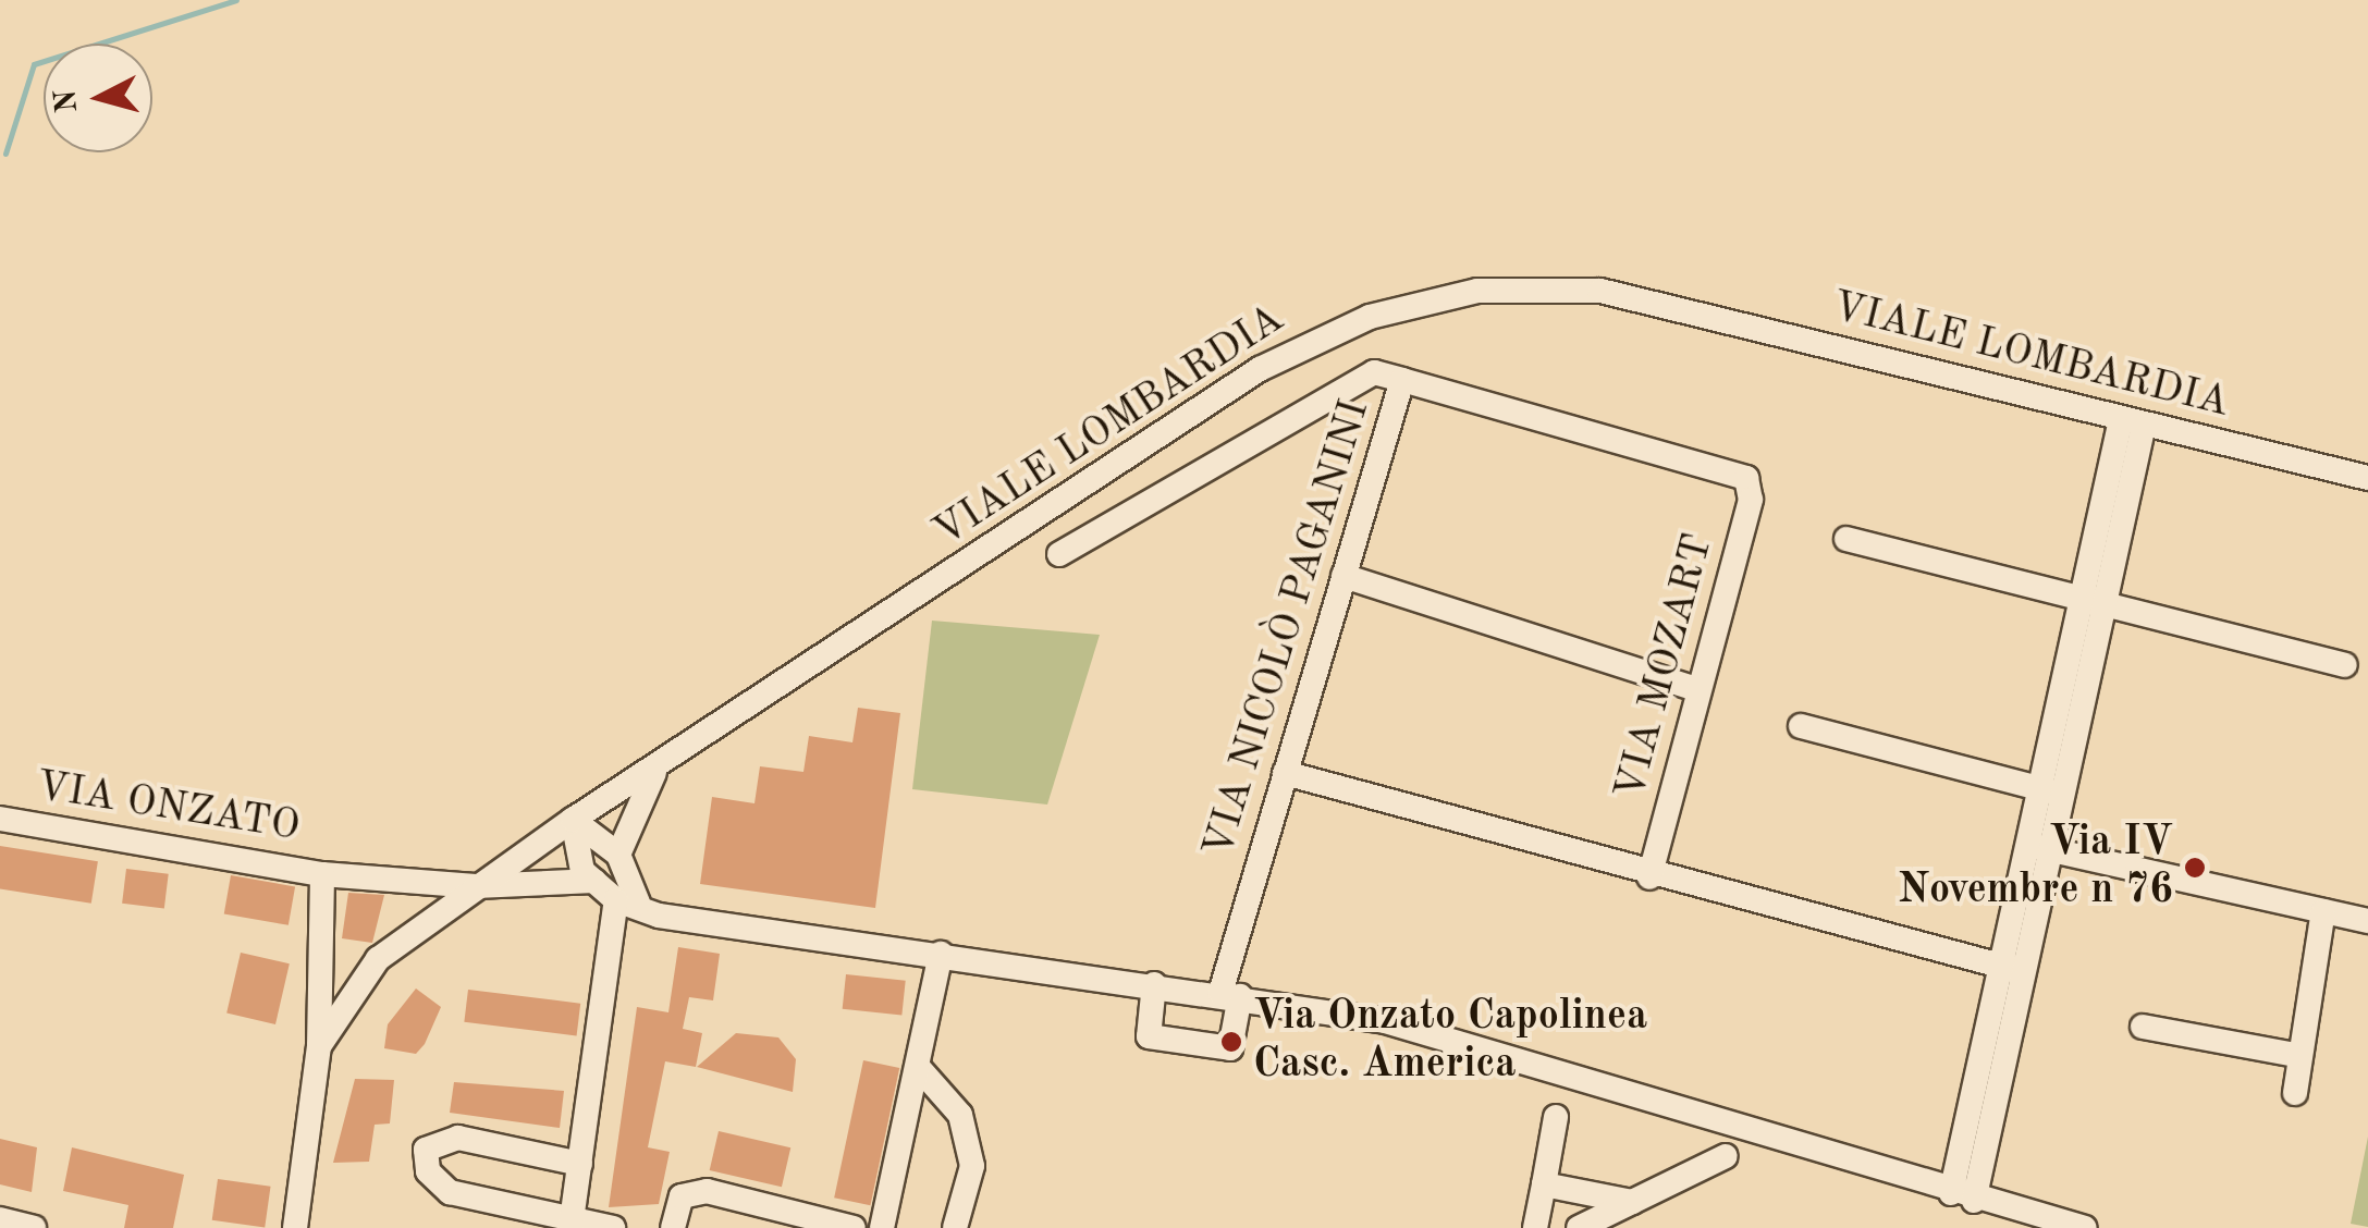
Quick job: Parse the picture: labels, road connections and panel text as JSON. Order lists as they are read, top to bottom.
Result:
{
  "streets": {
    "street": [
      "VIALE LOMBARDIA",
      "VIA NICOLÒ PAGANINI",
      "VIA MOZART",
      "VIA ONZATO"
    ]
  },
  "crossings": [
    ["VIALE LOMBARDIA", "VIA ONZATO"],
    ["VIA NICOLÒ PAGANINI", "VIA MOZART"]
  ],
  "places": ["Via IV Novembre n 76", "Via Onzato Capolinea Casc. America"],
  "north": "left"
}
